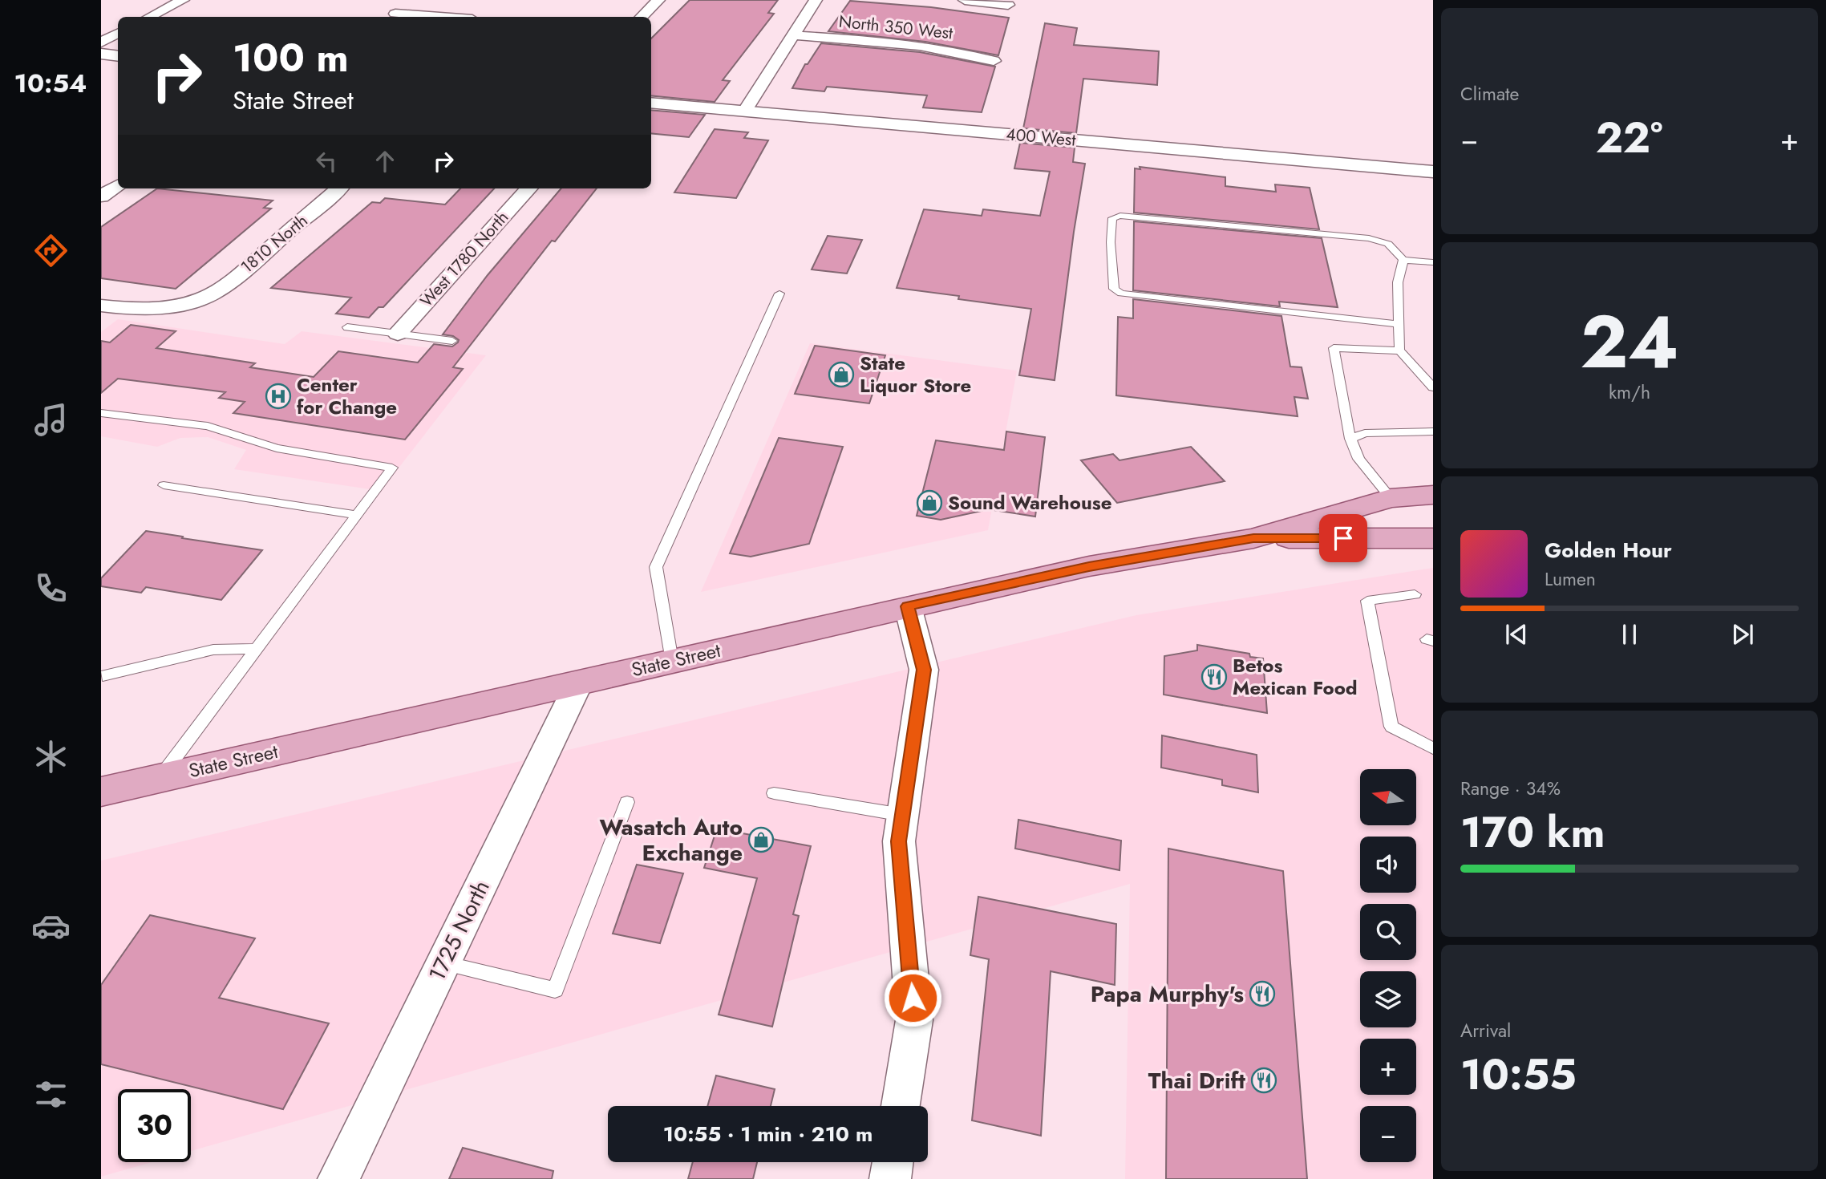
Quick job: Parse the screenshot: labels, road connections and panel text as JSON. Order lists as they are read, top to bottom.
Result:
{
  "streets": {
    "main road": ["State Street"],
    "street": [
      "North 350 West",
      "400 West",
      "1810 North",
      "West 1780 North",
      "1725 North"
    ]
  },
  "crossings": [
    ["State Street", "1725 North"]
  ],
  "places": {
    "shop": ["State Liquor Store", "Sound Warehouse", "Wasatch Auto Exchange"],
    "hospital": ["Center for Change"],
    "restaurant": ["Betos Mexican Food", "Papa Murphy's", "Thai Drift"]
  },
  "north": "left",
  "page": {
    "tabs": "10:54",
    "tile": [
      "Climate",
      ["24", "km/h"],
      ["Range · 34%", "170 km"],
      ["Arrival", "10:55"]
    ],
    "turn": ["100 m", "State Street"],
    "heat": ["−", "22°", "+"],
    "song": ["Golden Hour", "Lumen"],
    "map_buttons": ["+", "−"],
    "limit": "30",
    "trip": "10:55 · 1 min · 210 m"
  }
}
